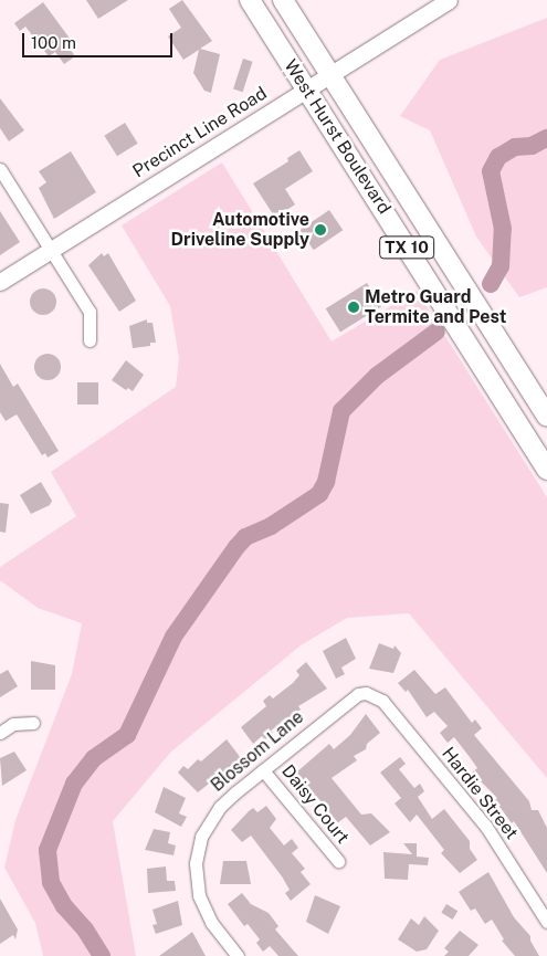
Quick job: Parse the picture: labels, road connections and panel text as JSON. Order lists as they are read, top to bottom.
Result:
{
  "streets": {
    "main road": ["Precinct Line Road", "West Hurst Boulevard", "TX 10"],
    "street": ["Blossom Lane", "Hardie Street", "Daisy Court"]
  },
  "crossings": [
    ["Precinct Line Road", "West Hurst Boulevard"],
    ["Blossom Lane", "Hardie Street"],
    ["Blossom Lane", "Daisy Court"]
  ],
  "places": ["Automotive Driveline Supply", "Metro Guard Termite and Pest"],
  "scale_bar": "100 m"
}
